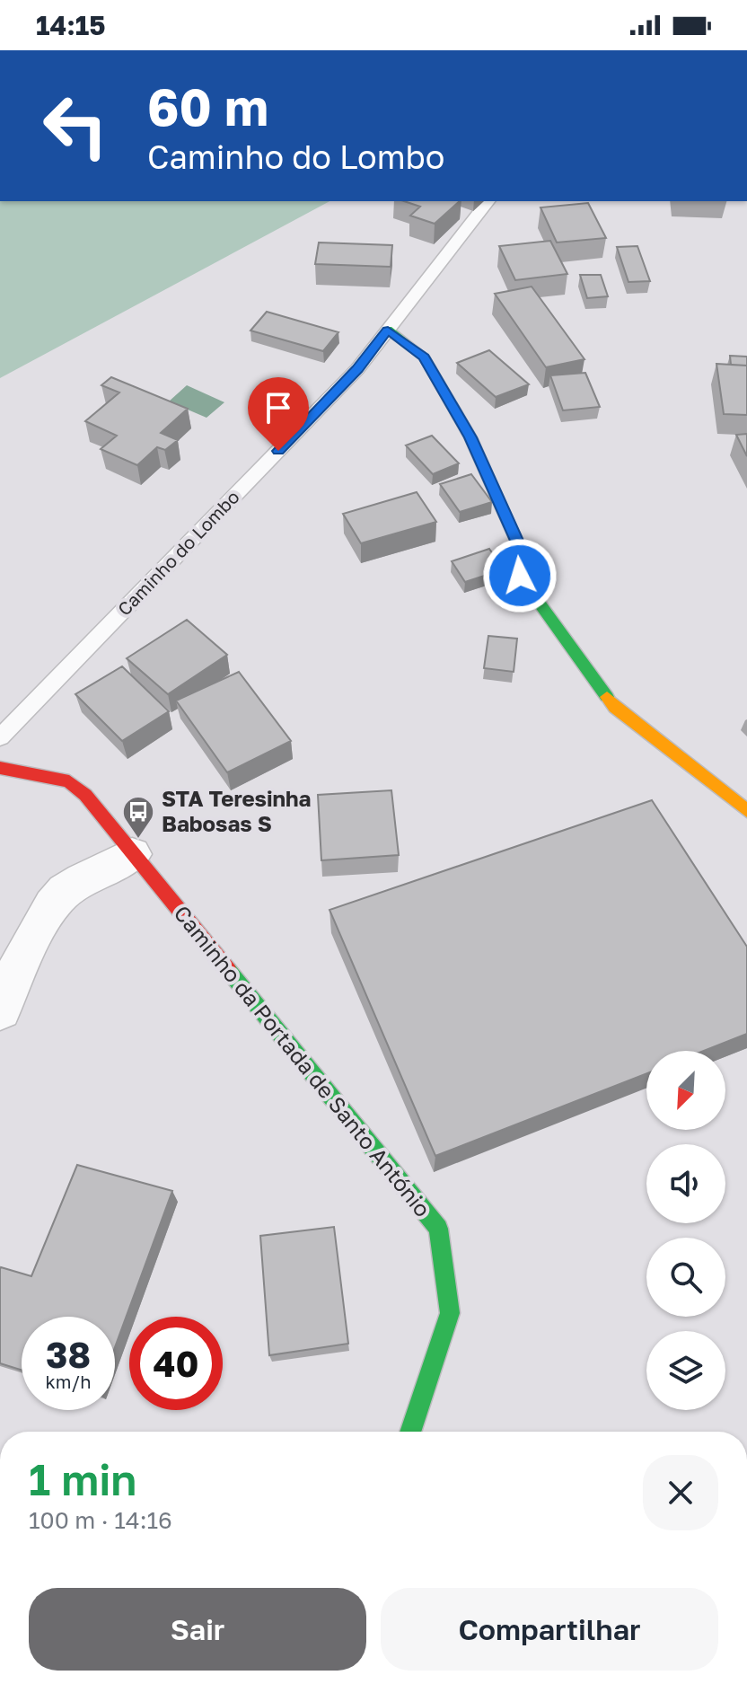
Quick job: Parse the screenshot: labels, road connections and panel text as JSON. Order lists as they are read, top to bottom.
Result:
{
  "streets": {
    "street": ["Caminho da Portada de Santo António"],
    "lane": ["Caminho do Lombo"]
  },
  "places": {
    "bus stop": ["STA Teresinha Babosas S"]
  },
  "north": "bottom left",
  "page": {
    "status": "14:15",
    "turn": ["60 m", "Caminho do Lombo"],
    "speed": "38 km/h",
    "limit": "40",
    "heading": ["1 min", "100 m · 14:16"],
    "buttons": ["Sair", "Compartilhar"]
  }
}
